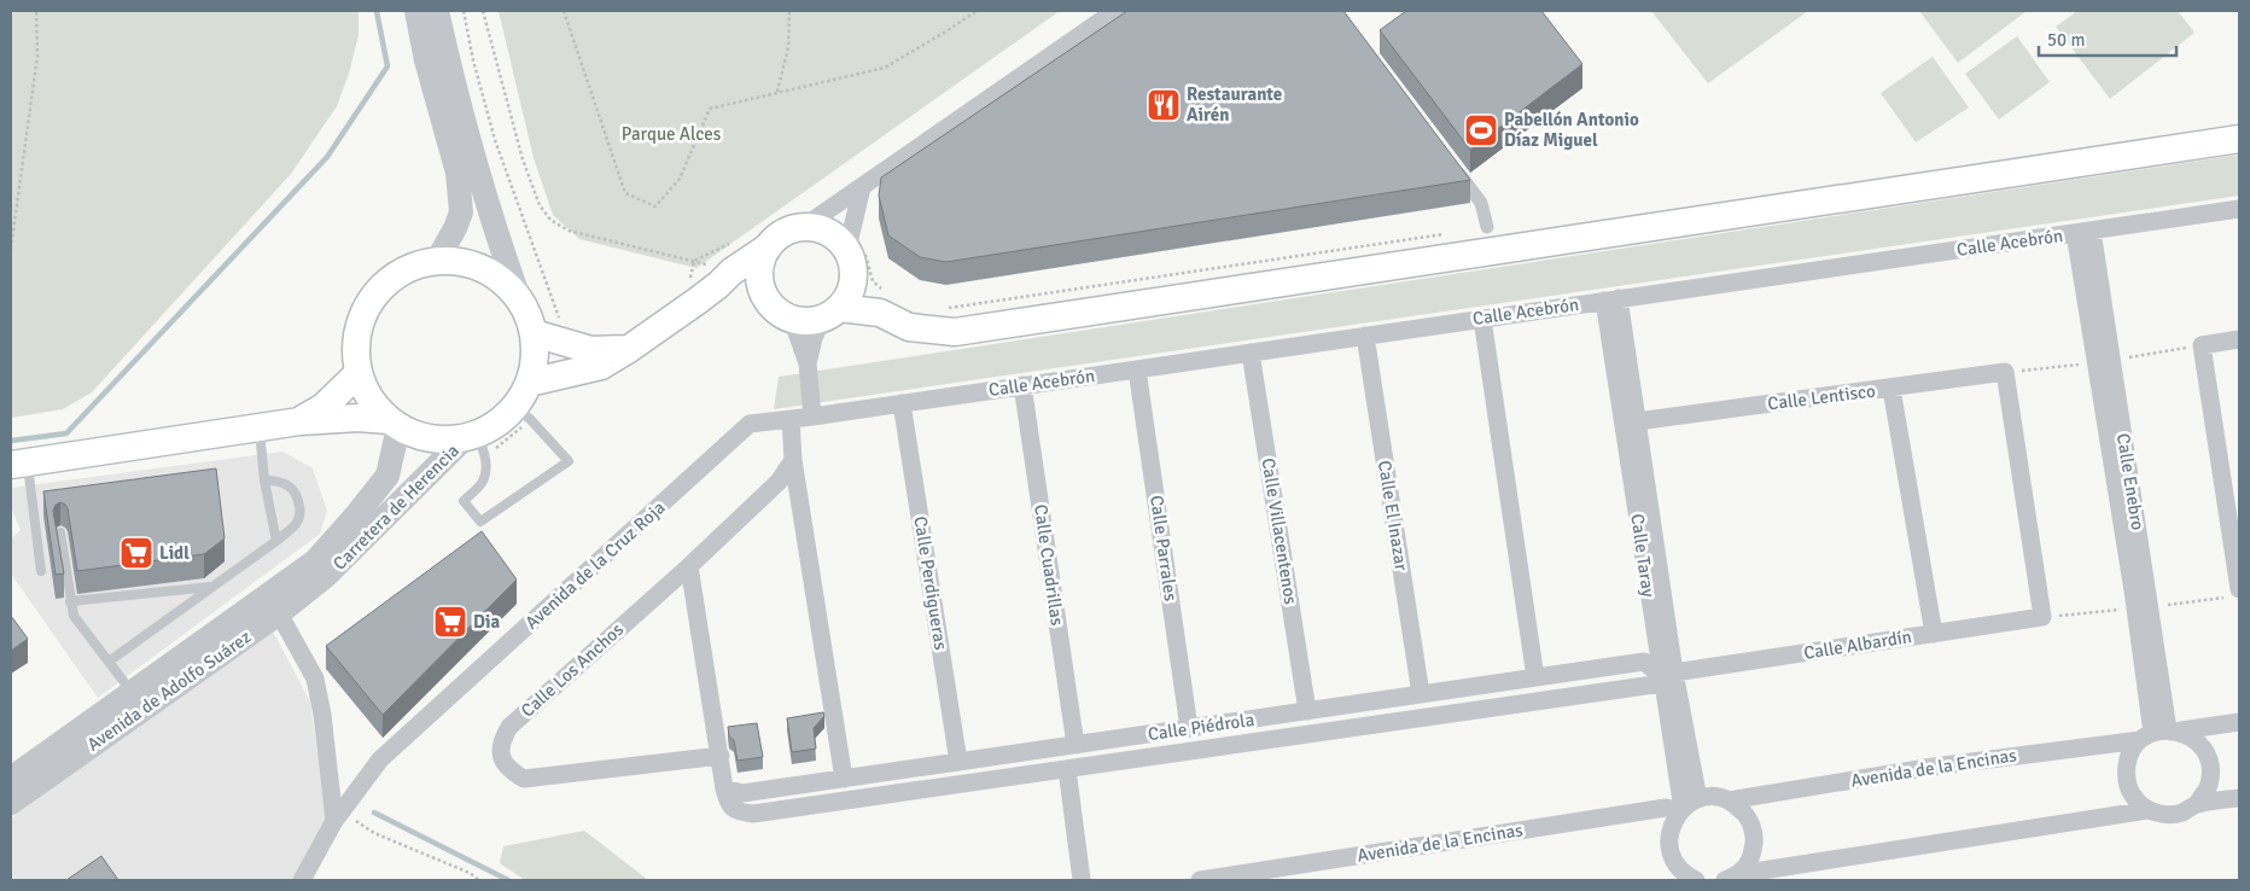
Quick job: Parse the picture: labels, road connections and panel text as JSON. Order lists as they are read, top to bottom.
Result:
{
  "streets": {
    "street": [
      "Calle Acebrón",
      "Calle Lentisco",
      "Calle Enebro",
      "Carretera de Herencia",
      "Calle El Inazar",
      "Calle Villacentenos",
      "Calle Parrales",
      "Calle Taray",
      "Avenida de la Cruz Roja",
      "Calle Cuadrillas",
      "Calle Perdigueras",
      "Calle Albardín",
      "Calle Los Anchos",
      "Avenida de Adolfo Suárez",
      "Calle Piédrola",
      "Avenida de la Encinas"
    ]
  },
  "crossings": [
    ["Calle Acebrón", "Calle Enebro"],
    ["Calle Acebrón", "Calle El Inazar"],
    ["Calle Acebrón", "Calle Villacentenos"],
    ["Calle Acebrón", "Calle Parrales"],
    ["Calle Acebrón", "Calle Taray"],
    ["Calle Acebrón", "Avenida de la Cruz Roja"],
    ["Calle Acebrón", "Calle Cuadrillas"],
    ["Calle Acebrón", "Calle Perdigueras"],
    ["Calle Lentisco", "Calle Taray"],
    ["Calle Lentisco", "Calle Albardín"],
    ["Calle Enebro", "Avenida de la Encinas"],
    ["Carretera de Herencia", "Avenida de Adolfo Suárez"],
    ["Calle El Inazar", "Calle Piédrola"],
    ["Calle Villacentenos", "Calle Piédrola"],
    ["Calle Parrales", "Calle Piédrola"],
    ["Calle Taray", "Calle Albardín"],
    ["Calle Taray", "Calle Piédrola"],
    ["Calle Taray", "Avenida de la Encinas"],
    ["Calle Cuadrillas", "Calle Piédrola"],
    ["Calle Perdigueras", "Calle Piédrola"],
    ["Calle Albardín", "Calle Piédrola"]
  ],
  "parks": ["Parque Alces"],
  "places": {
    "restaurant": ["Restaurante Airén"],
    "sports": ["Pabellón Antonio Díaz Miguel"],
    "supermarket": ["Lidl", "Dia"]
  },
  "scale_bar": "50 m"
}
